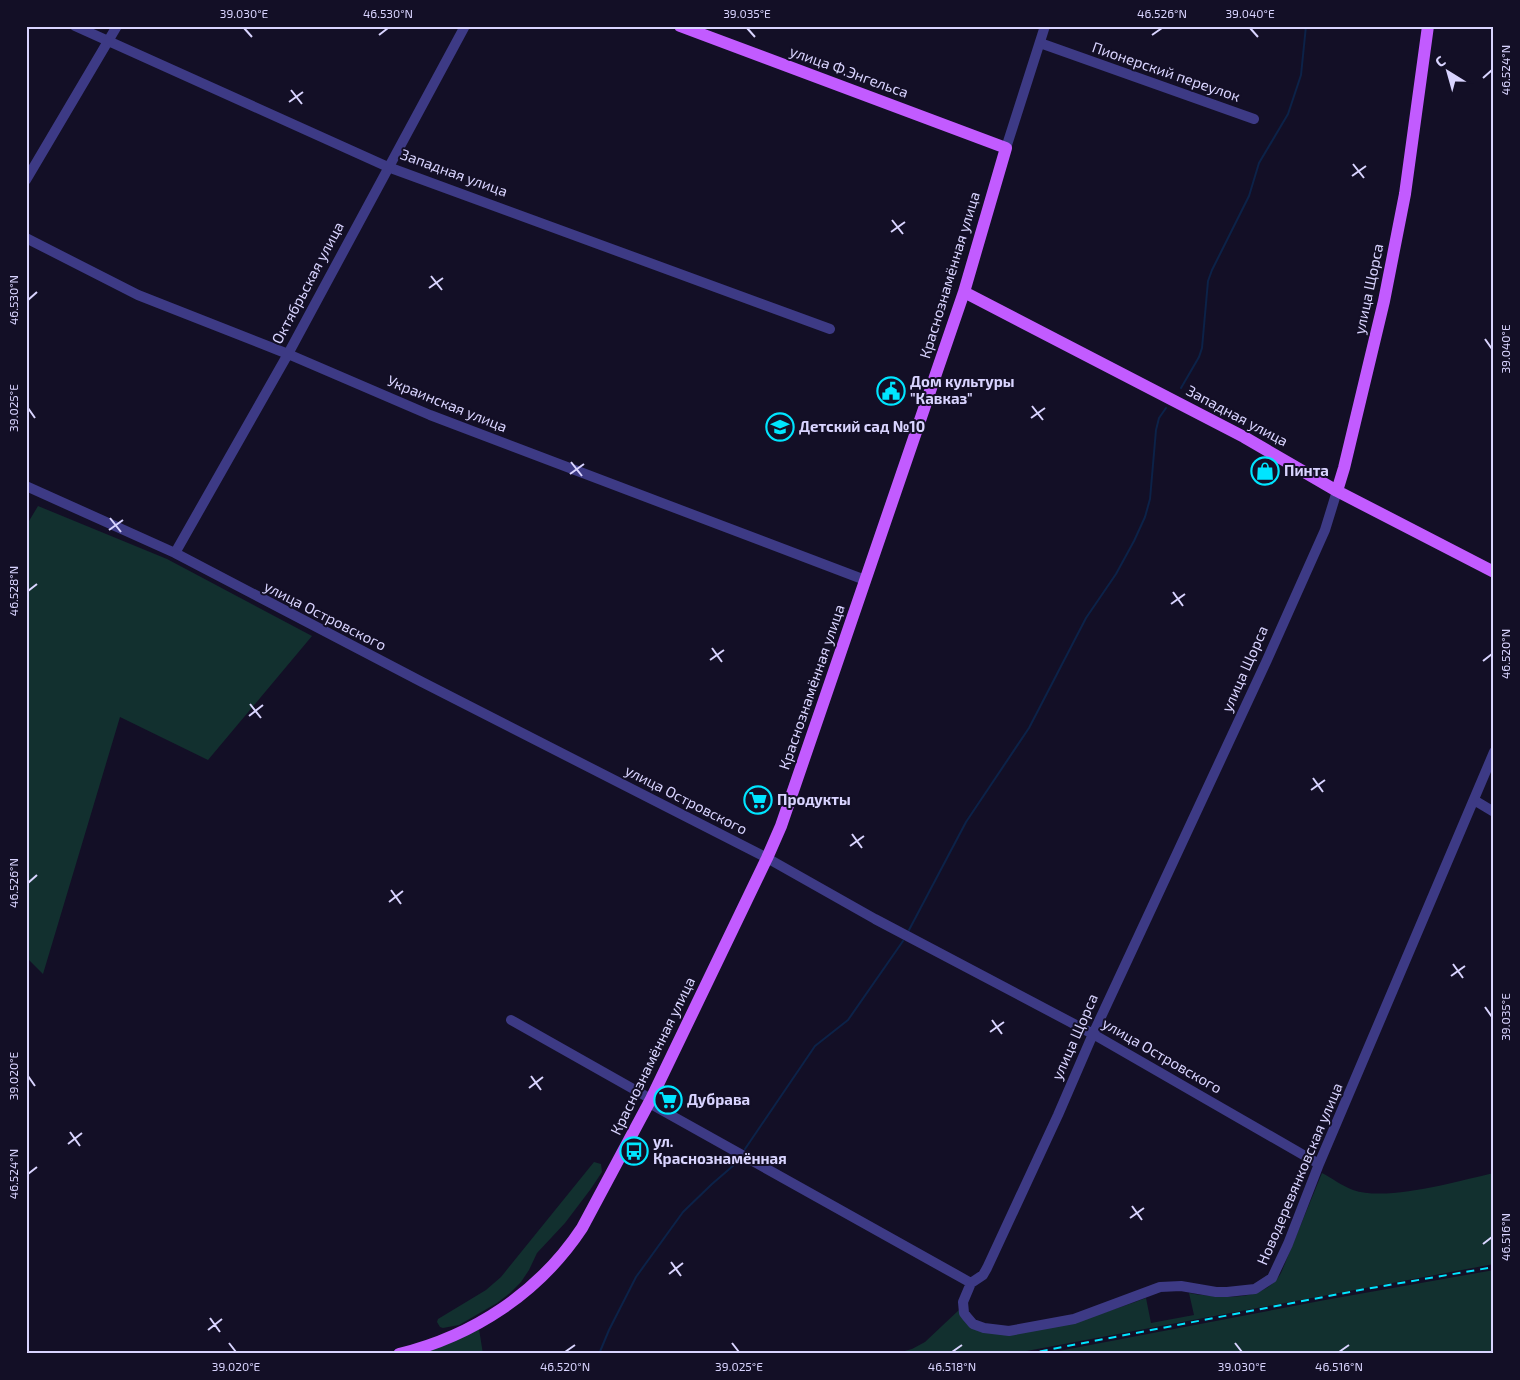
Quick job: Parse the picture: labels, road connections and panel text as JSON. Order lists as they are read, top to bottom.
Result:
{
  "streets": {
    "main road": [
      "улица Ф.Энгельса",
      "Западная улица",
      "Краснознамённая улица",
      "улица Щорса"
    ],
    "street": [
      "Пионерский переулок",
      "Октябрьская улица",
      "Украинская улица",
      "улица Островского",
      "Новодеревянковская улица"
    ]
  },
  "crossings": [
    ["улица Ф.Энгельса", "Краснознамённая улица"],
    ["Пионерский переулок", "Краснознамённая улица"],
    ["Западная улица", "Краснознамённая улица"],
    ["Западная улица", "Октябрьская улица"],
    ["Западная улица", "улица Щорса"],
    ["Краснознамённая улица", "Украинская улица"],
    ["Краснознамённая улица", "улица Островского"],
    ["Октябрьская улица", "Украинская улица"],
    ["Октябрьская улица", "улица Островского"],
    ["улица Щорса", "улица Островского"],
    ["улица Щорса", "Новодеревянковская улица"],
    ["улица Островского", "Новодеревянковская улица"]
  ],
  "places": {
    "public building": ["Дом культуры \"Кавказ\""],
    "school or university": ["Детский сад №10"],
    "shop": ["Пинта"],
    "supermarket": ["Продукты", "Дубрава"],
    "bus stop": ["ул. Краснознамённая"]
  },
  "north": "top left",
  "coordinates": [
    "39.030°E",
    "46.530°N",
    "39.035°E",
    "46.526°N",
    "39.040°E",
    "46.524°N",
    "39.025°E",
    "46.528°N",
    "46.520°N",
    "39.020°E",
    "46.516°N",
    "46.518°N"
  ]
}
